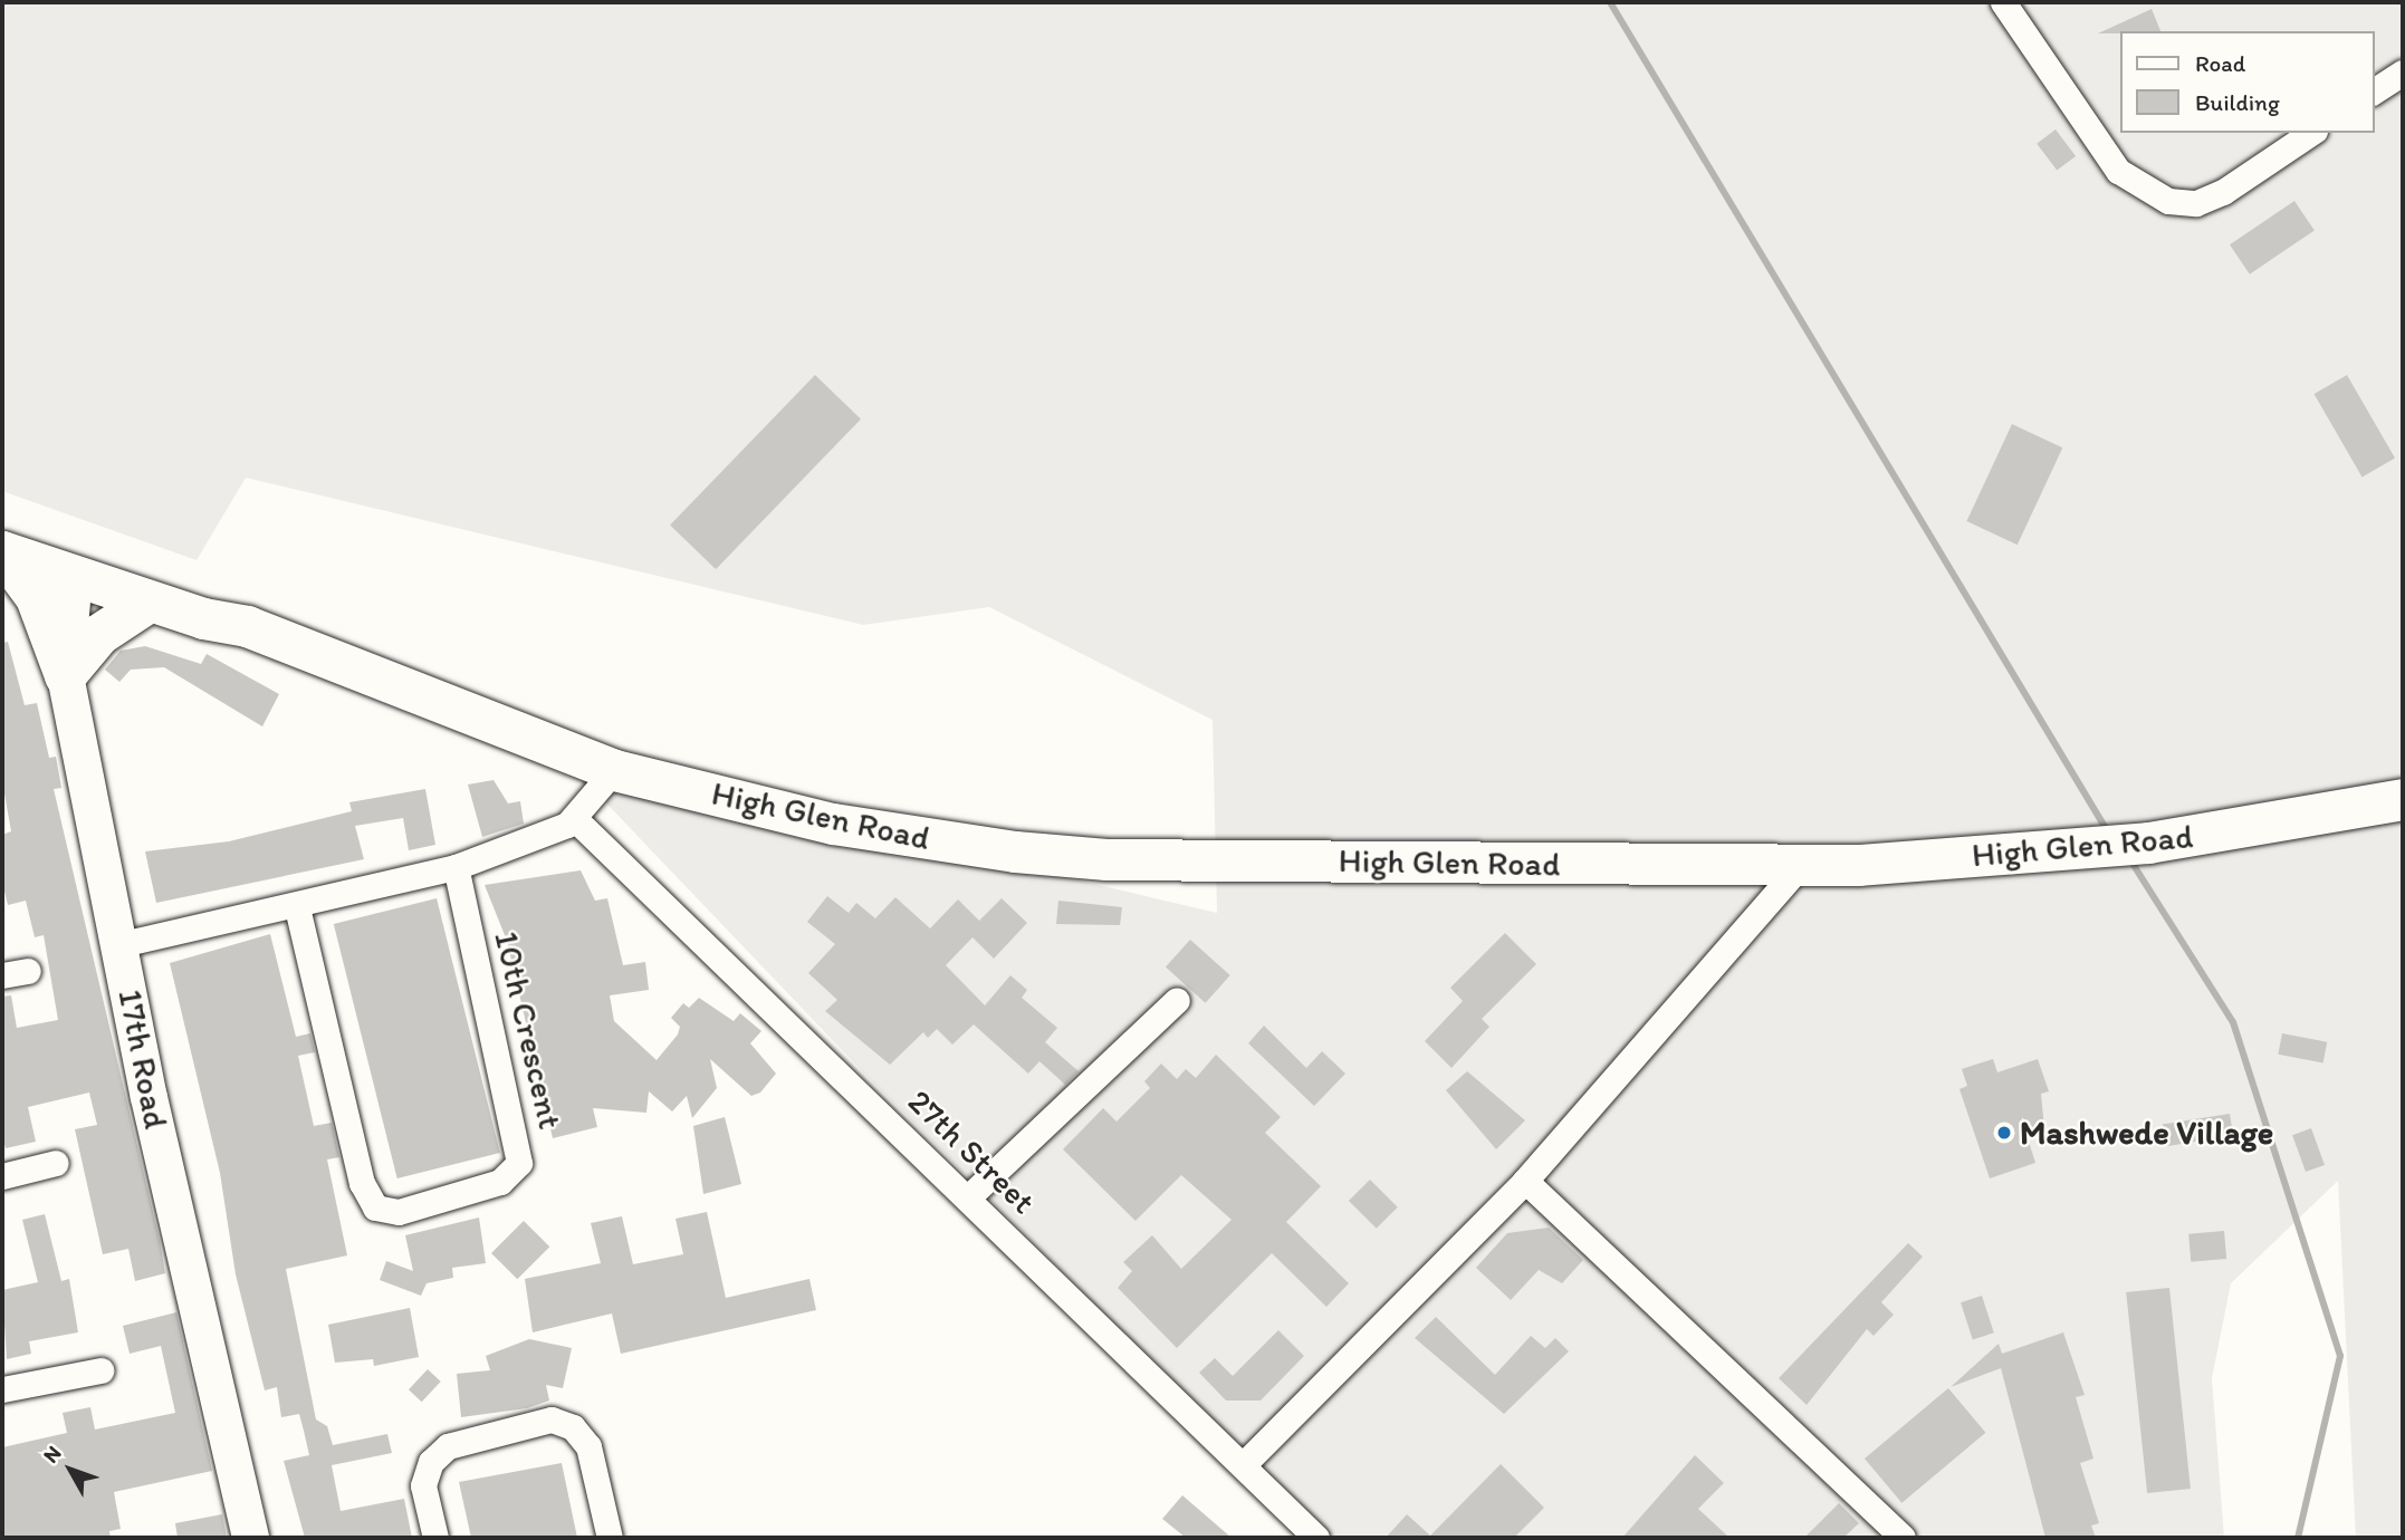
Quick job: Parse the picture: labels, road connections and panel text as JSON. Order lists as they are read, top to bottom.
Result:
{
  "streets": {
    "main road": ["High Glen Road"],
    "street": ["10th Crescent", "17th Road", "27th Street"]
  },
  "crossings": [
    ["High Glen Road", "17th Road"]
  ],
  "places": ["Mashwede Village"],
  "legend": ["Road", "Building"],
  "north": "top left"
}
